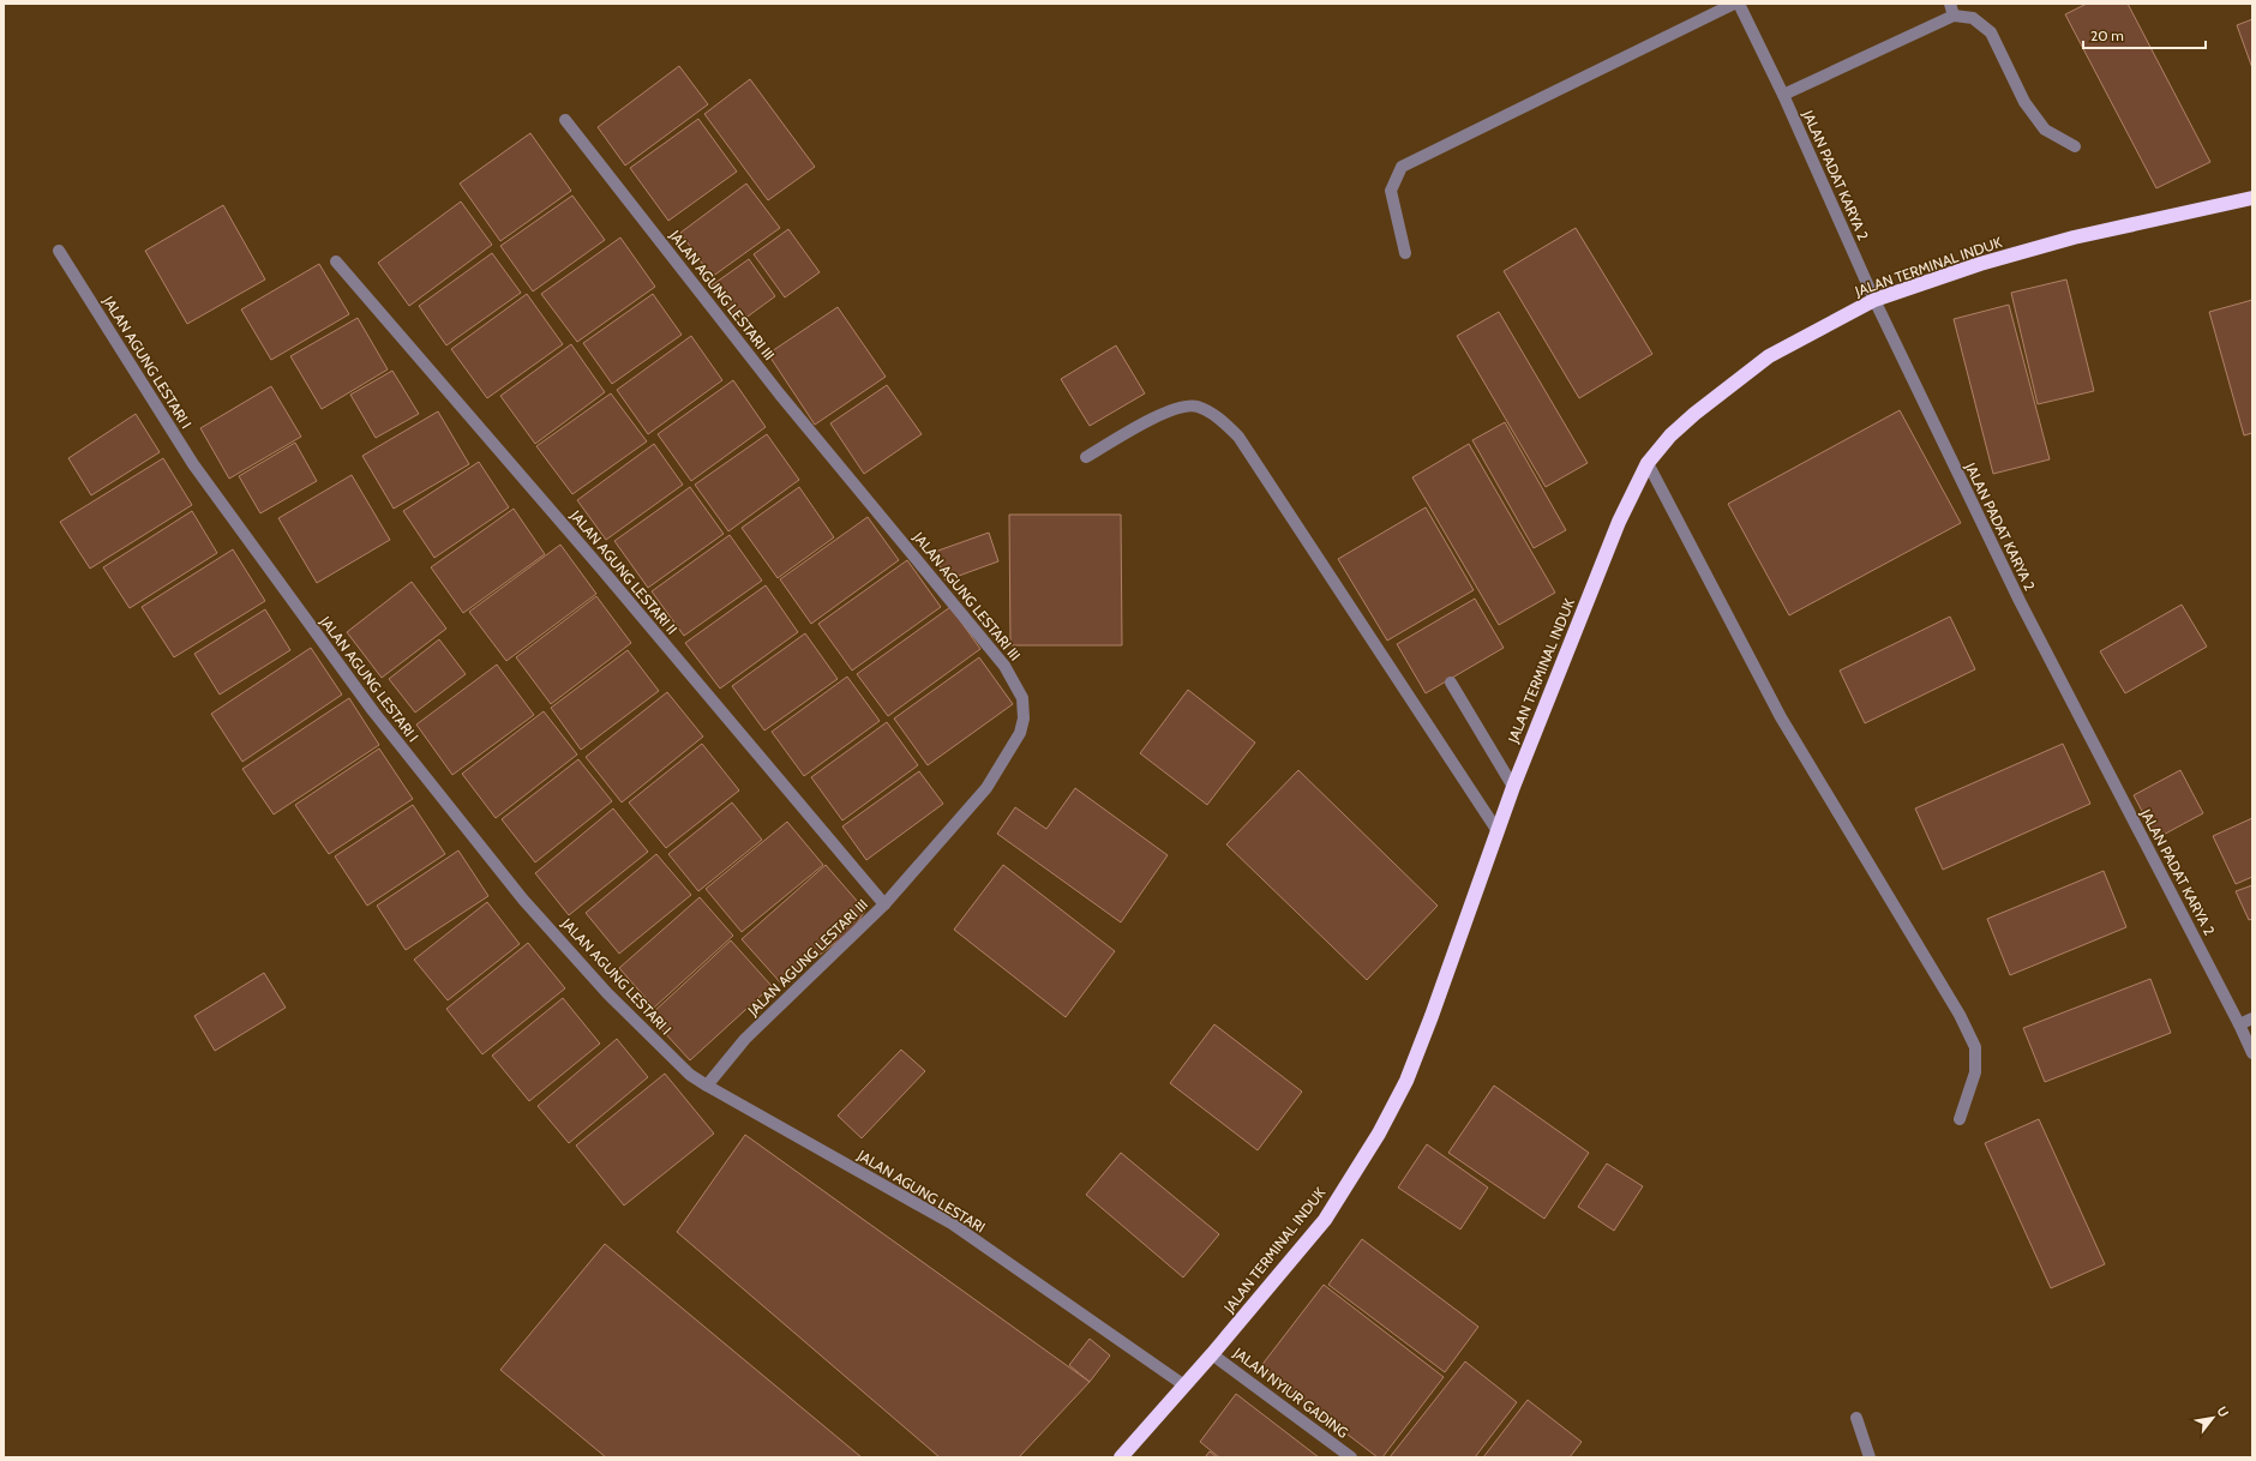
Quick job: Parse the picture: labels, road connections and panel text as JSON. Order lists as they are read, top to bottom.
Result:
{
  "streets": {
    "highway": ["JALAN TERMINAL INDUK"],
    "street": [
      "JALAN PADAT KARYA 2",
      "JALAN AGUNG LESTARI III",
      "JALAN AGUNG LESTARI I",
      "JALAN AGUNG LESTARI II",
      "JALAN AGUNG LESTARI",
      "JALAN NYIUR GADING"
    ]
  },
  "crossings": [
    ["JALAN PADAT KARYA 2", "JALAN TERMINAL INDUK"],
    ["JALAN TERMINAL INDUK", "JALAN AGUNG LESTARI"],
    ["JALAN TERMINAL INDUK", "JALAN NYIUR GADING"],
    ["JALAN AGUNG LESTARI III", "JALAN AGUNG LESTARI I"],
    ["JALAN AGUNG LESTARI III", "JALAN AGUNG LESTARI II"],
    ["JALAN AGUNG LESTARI III", "JALAN AGUNG LESTARI"],
    ["JALAN AGUNG LESTARI I", "JALAN AGUNG LESTARI"]
  ],
  "scale_bar": "20 m",
  "north": "top right"
}
